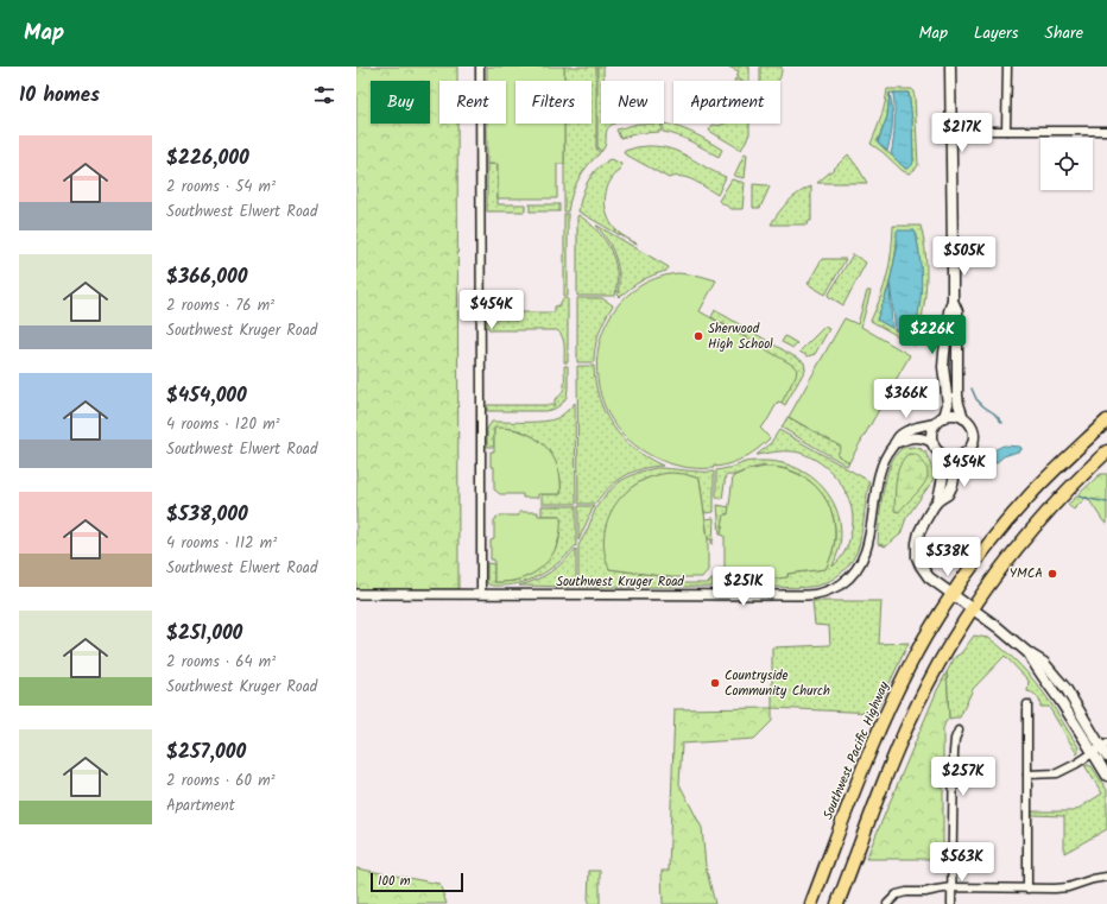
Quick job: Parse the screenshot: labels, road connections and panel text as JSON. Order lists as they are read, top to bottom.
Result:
{
  "streets": {
    "highway": ["Southwest Pacific Highway"],
    "street": ["Southwest Kruger Road"]
  },
  "places": ["Sherwood High School", "YMCA", "Countryside Community Church"],
  "scale_bar": "100 m",
  "page": {
    "header": "Map",
    "nav": ["Map", "Layers", "Share"],
    "heading": "10 homes",
    "chip": [
      "Buy",
      "Rent",
      "Filters",
      "New",
      "Apartment"
    ],
    "price": [
      "$217K",
      "$505K",
      "$454K",
      "$226K",
      "$366K",
      "$454K",
      "$538K",
      "$251K",
      "$257K",
      "$563K"
    ],
    "list": [
      {
        "name": "$226,000",
        "note": "2 rooms · 54 m² · Southwest Elwert Road"
      },
      {
        "name": "$366,000",
        "note": "2 rooms · 76 m² · Southwest Kruger Road"
      },
      {
        "name": "$454,000",
        "note": "4 rooms · 120 m² · Southwest Elwert Road"
      },
      {
        "name": "$538,000",
        "note": "4 rooms · 112 m² · Southwest Elwert Road"
      },
      {
        "name": "$251,000",
        "note": "2 rooms · 64 m² · Southwest Kruger Road"
      },
      {
        "name": "$257,000",
        "note": "2 rooms · 60 m² · Apartment"
      }
    ],
    "scale": "100 m"
  }
}
